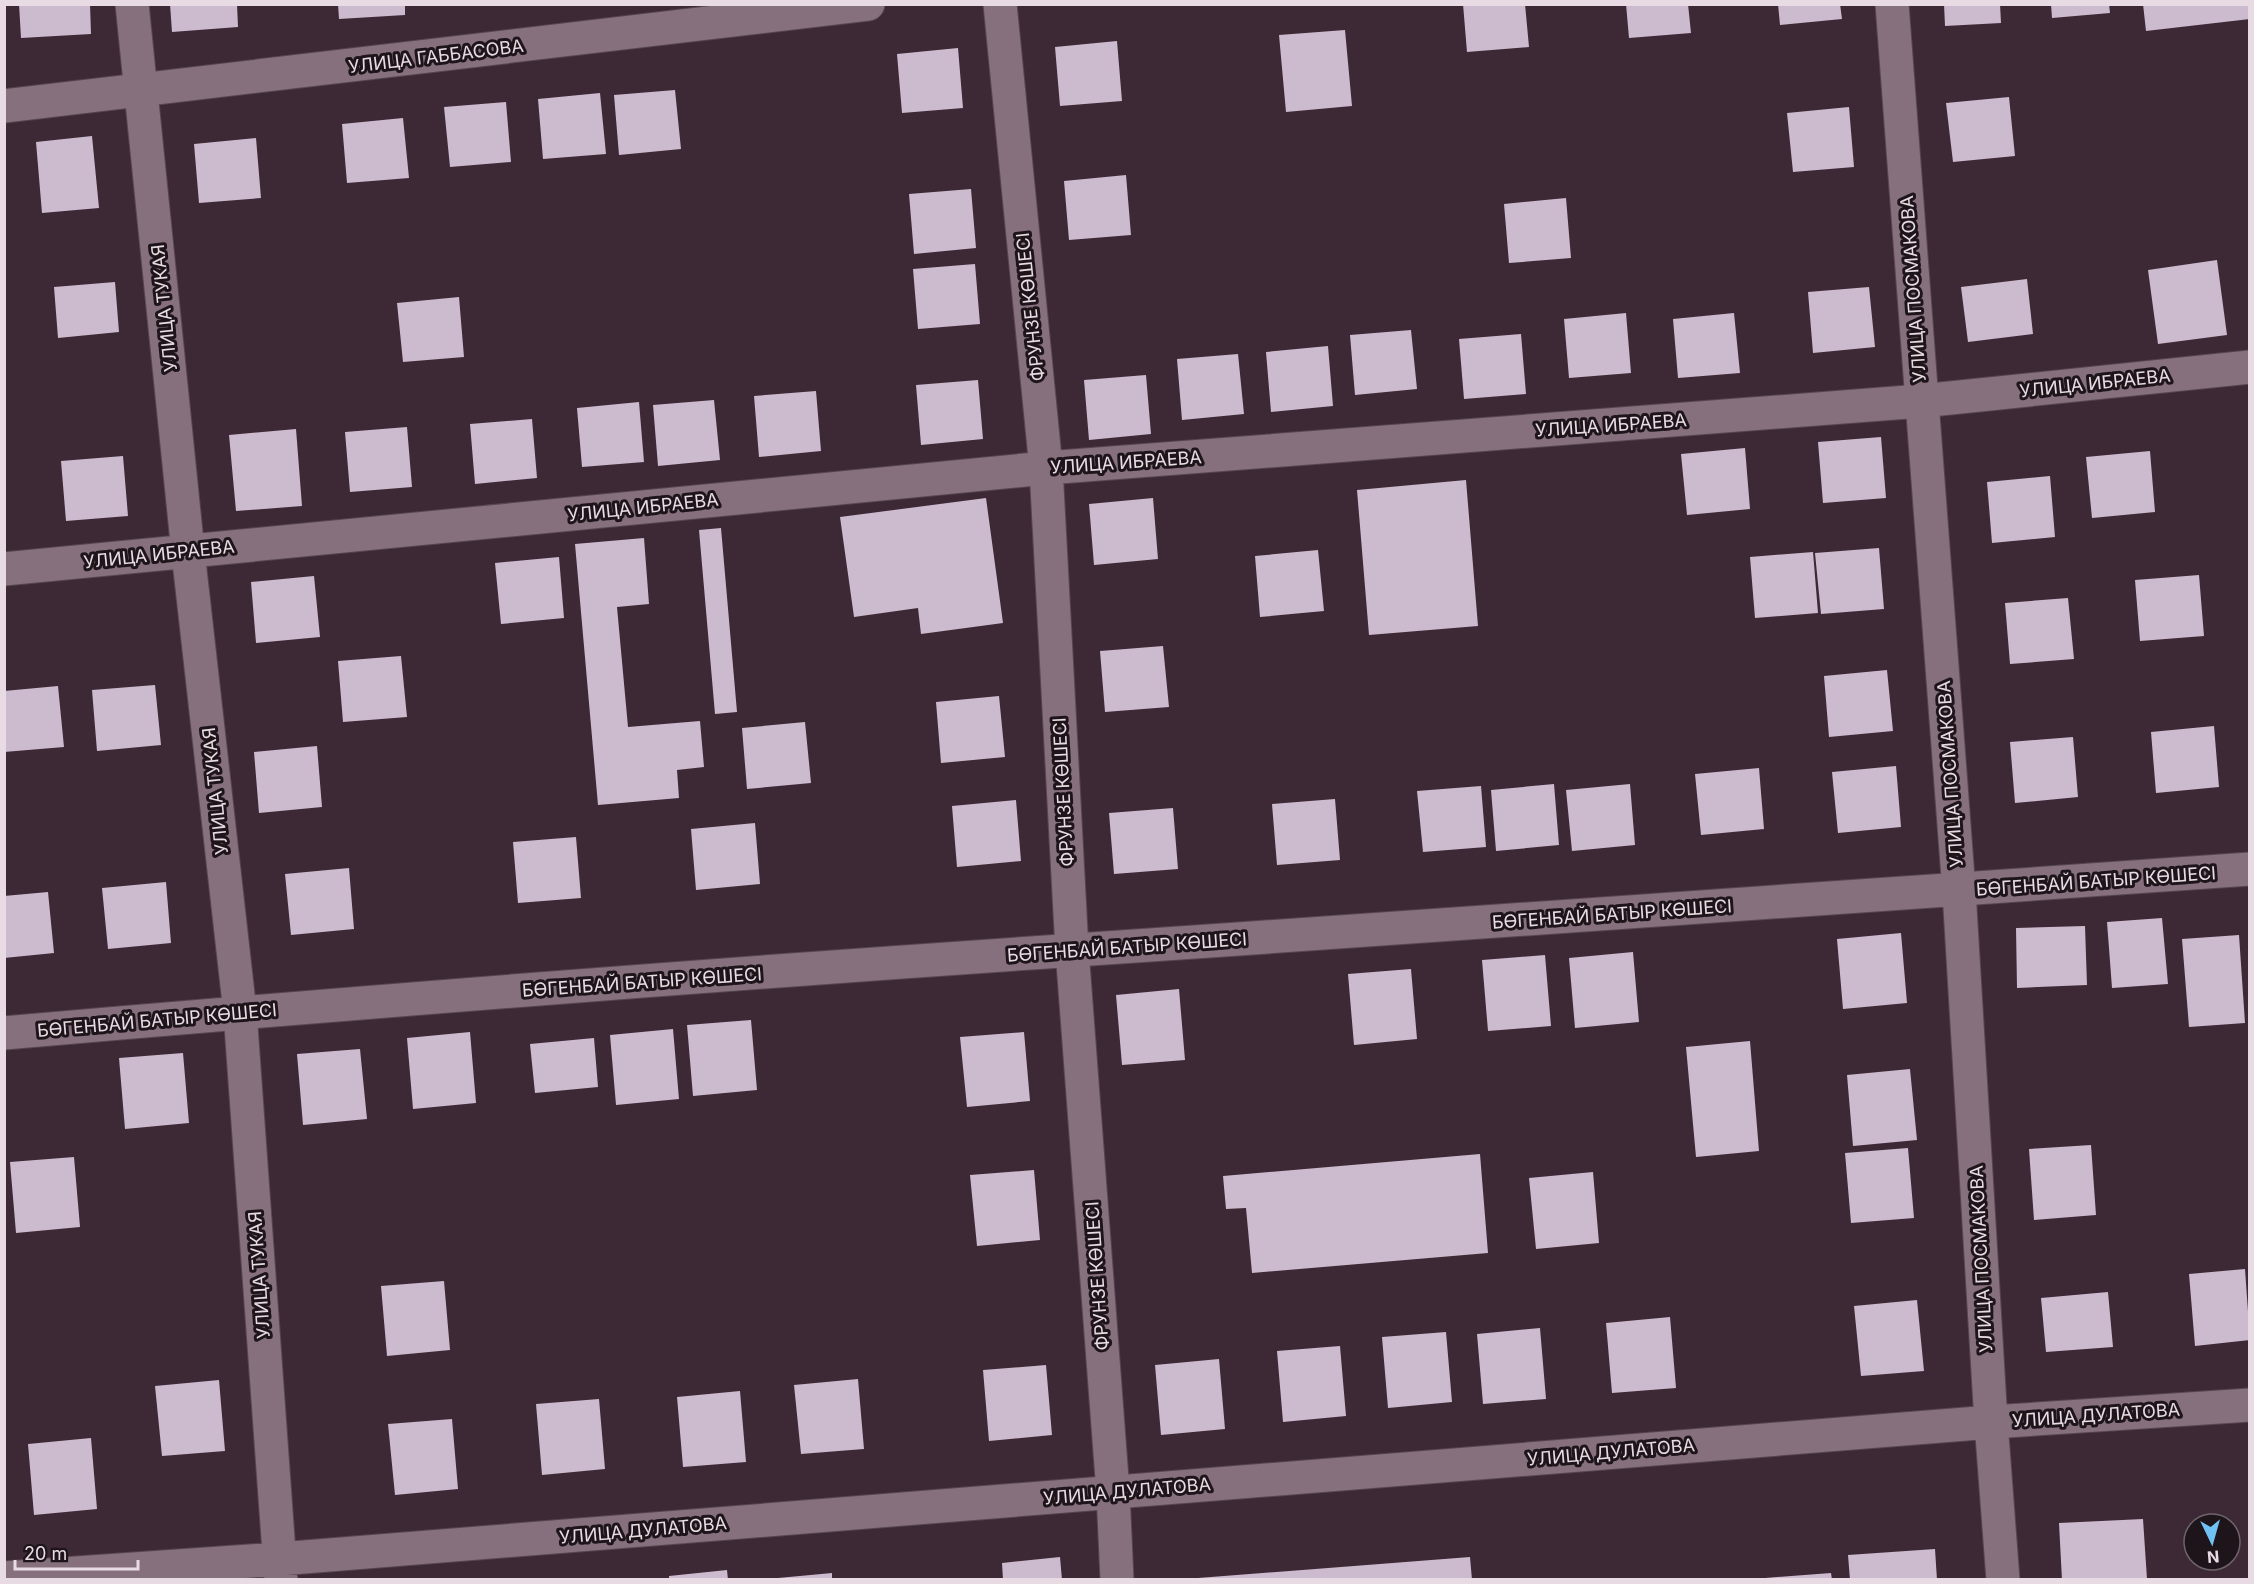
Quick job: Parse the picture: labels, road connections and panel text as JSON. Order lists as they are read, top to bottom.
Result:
{
  "streets": {
    "street": [
      "УЛИЦА ГАББАСОВА",
      "УЛИЦА ПОСМАКОВА",
      "ФРУНЗЕ КӨШЕСІ",
      "УЛИЦА ТУКАЯ",
      "УЛИЦА ИБРАЕВА",
      "БӨГЕНБАЙ БАТЫР КӨШЕСІ",
      "УЛИЦА ДУЛАТОВА"
    ]
  },
  "crossings": [
    ["УЛИЦА ГАББАСОВА", "УЛИЦА ТУКАЯ"],
    ["УЛИЦА ПОСМАКОВА", "УЛИЦА ИБРАЕВА"],
    ["УЛИЦА ПОСМАКОВА", "БӨГЕНБАЙ БАТЫР КӨШЕСІ"],
    ["УЛИЦА ПОСМАКОВА", "УЛИЦА ДУЛАТОВА"],
    ["ФРУНЗЕ КӨШЕСІ", "УЛИЦА ИБРАЕВА"],
    ["ФРУНЗЕ КӨШЕСІ", "БӨГЕНБАЙ БАТЫР КӨШЕСІ"],
    ["ФРУНЗЕ КӨШЕСІ", "УЛИЦА ДУЛАТОВА"],
    ["УЛИЦА ТУКАЯ", "УЛИЦА ИБРАЕВА"],
    ["УЛИЦА ТУКАЯ", "БӨГЕНБАЙ БАТЫР КӨШЕСІ"],
    ["УЛИЦА ТУКАЯ", "УЛИЦА ДУЛАТОВА"]
  ],
  "scale_bar": "20 m",
  "north": "bottom"
}
